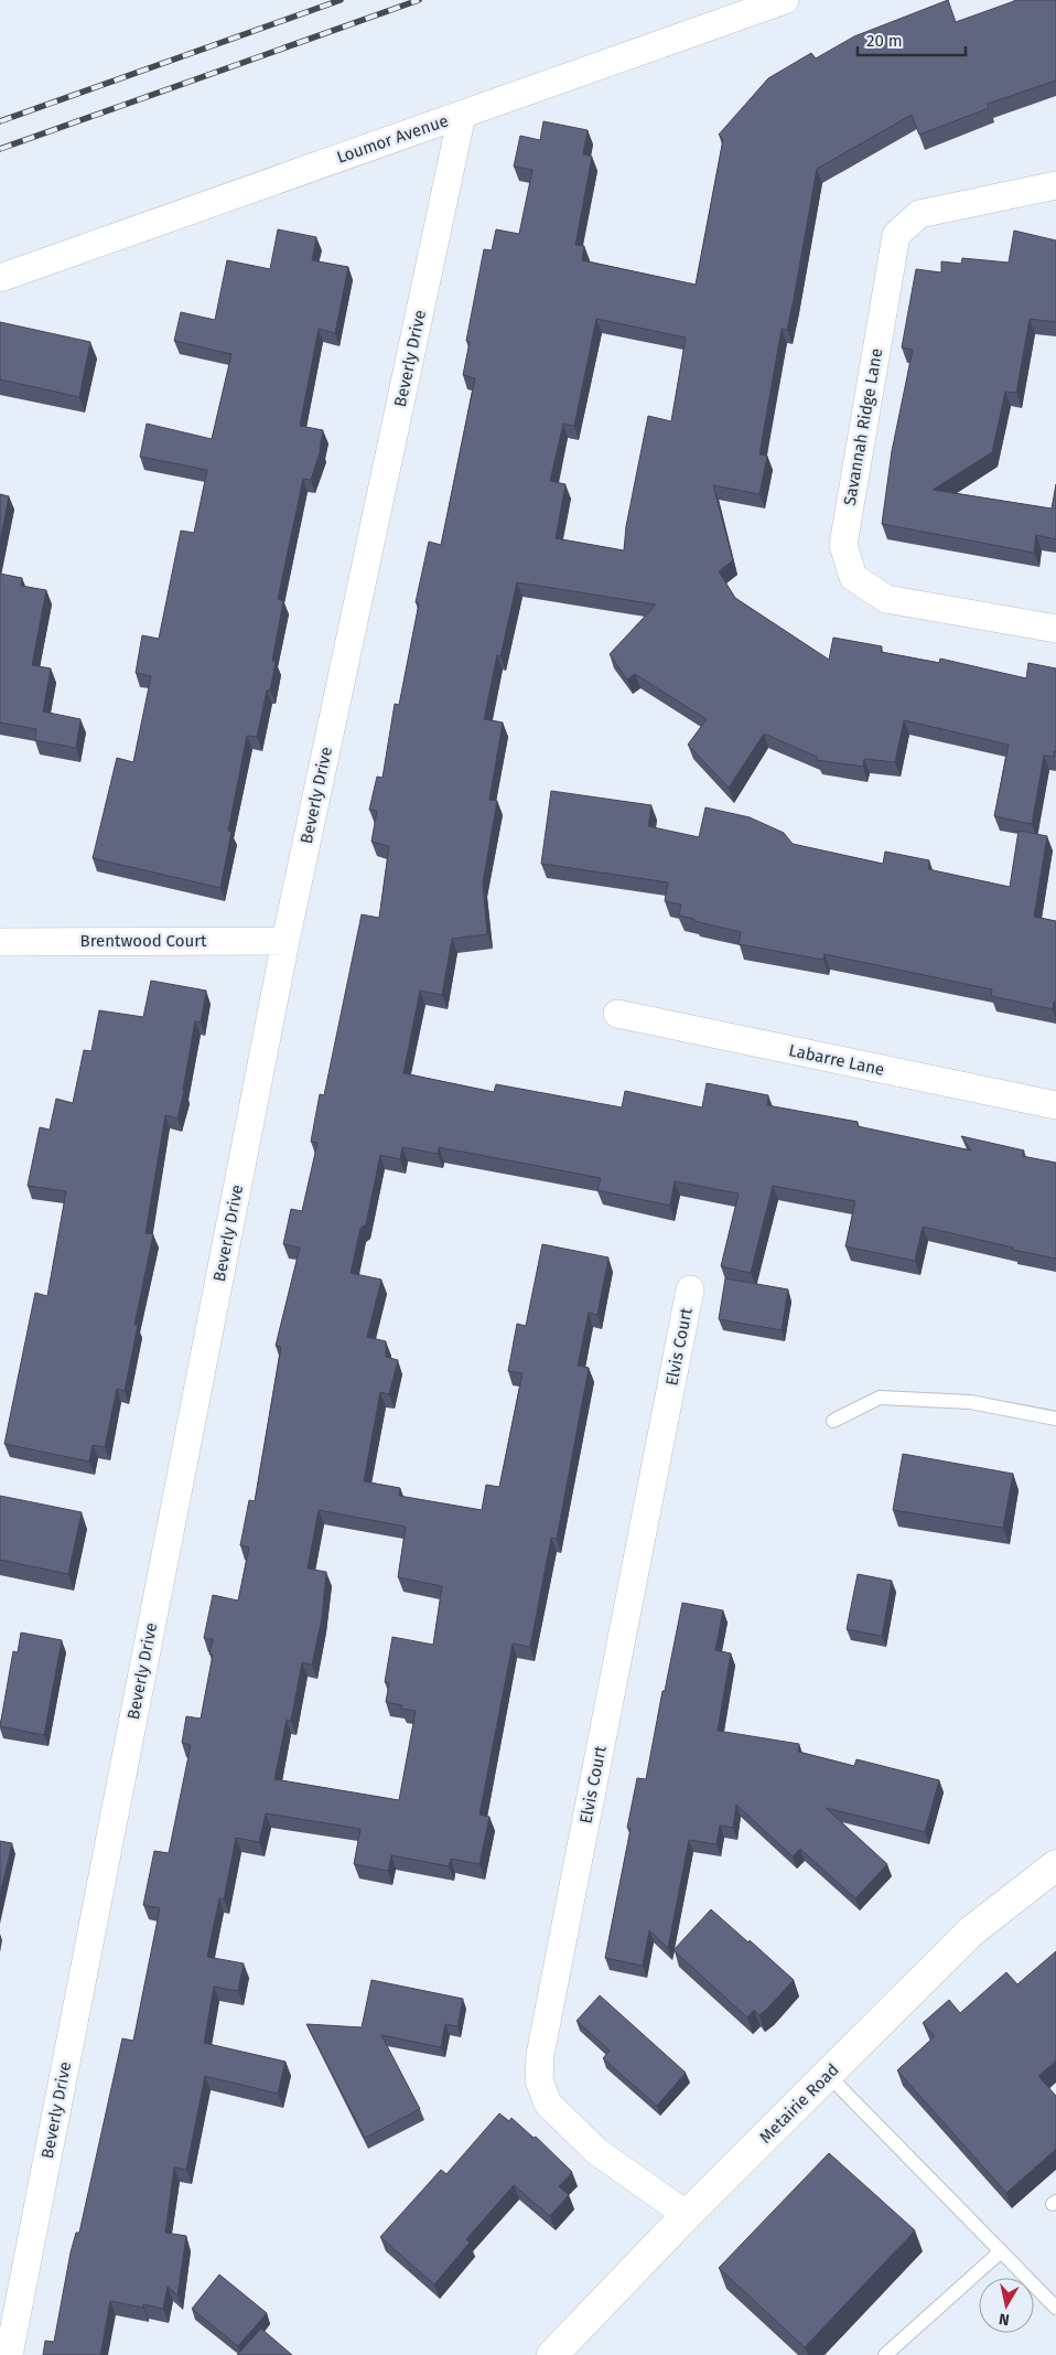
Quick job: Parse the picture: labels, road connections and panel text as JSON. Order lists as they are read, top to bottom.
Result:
{
  "streets": {
    "main road": ["Metairie Road"],
    "street": [
      "Loumor Avenue",
      "Beverly Drive",
      "Savannah Ridge Lane",
      "Brentwood Court",
      "Labarre Lane",
      "Elvis Court"
    ]
  },
  "crossings": [
    ["Loumor Avenue", "Beverly Drive"],
    ["Beverly Drive", "Brentwood Court"],
    ["Elvis Court", "Metairie Road"]
  ],
  "scale_bar": "20 m",
  "north": "bottom"
}
